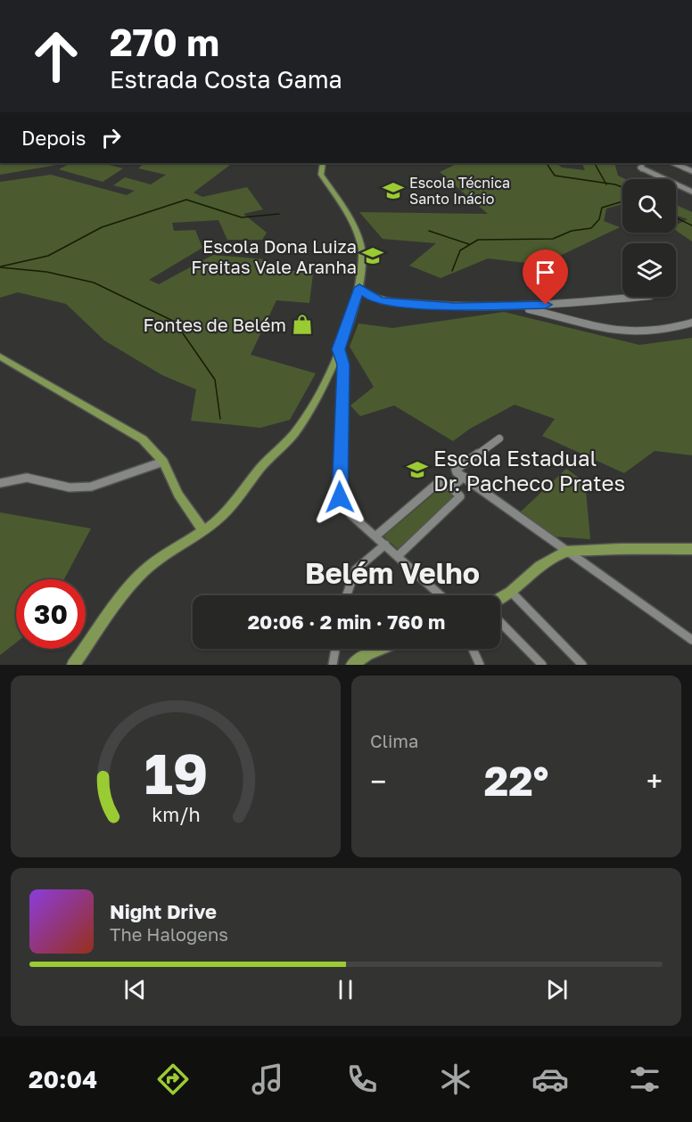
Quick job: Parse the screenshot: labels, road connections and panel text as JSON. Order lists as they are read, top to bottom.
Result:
{
  "districts": ["Belém Velho"],
  "places": {
    "school or university": ["Escola Técnica Santo Inácio", "Escola Dona Luiza Freitas Vale Aranha", "Escola Estadual Dr. Pacheco Prates"],
    "shop": ["Fontes de Belém"]
  },
  "page": {
    "turn": ["270 m", "Estrada Costa Gama"],
    "then": "Depois",
    "limit": "30",
    "trip": "20:06 · 2 min · 760 m",
    "tile": "Clima",
    "heat": ["−", "22°", "+"],
    "song": ["Night Drive", "The Halogens"],
    "tabs": "20:04",
    "gauge": ["19", "km/h"]
  }
}
